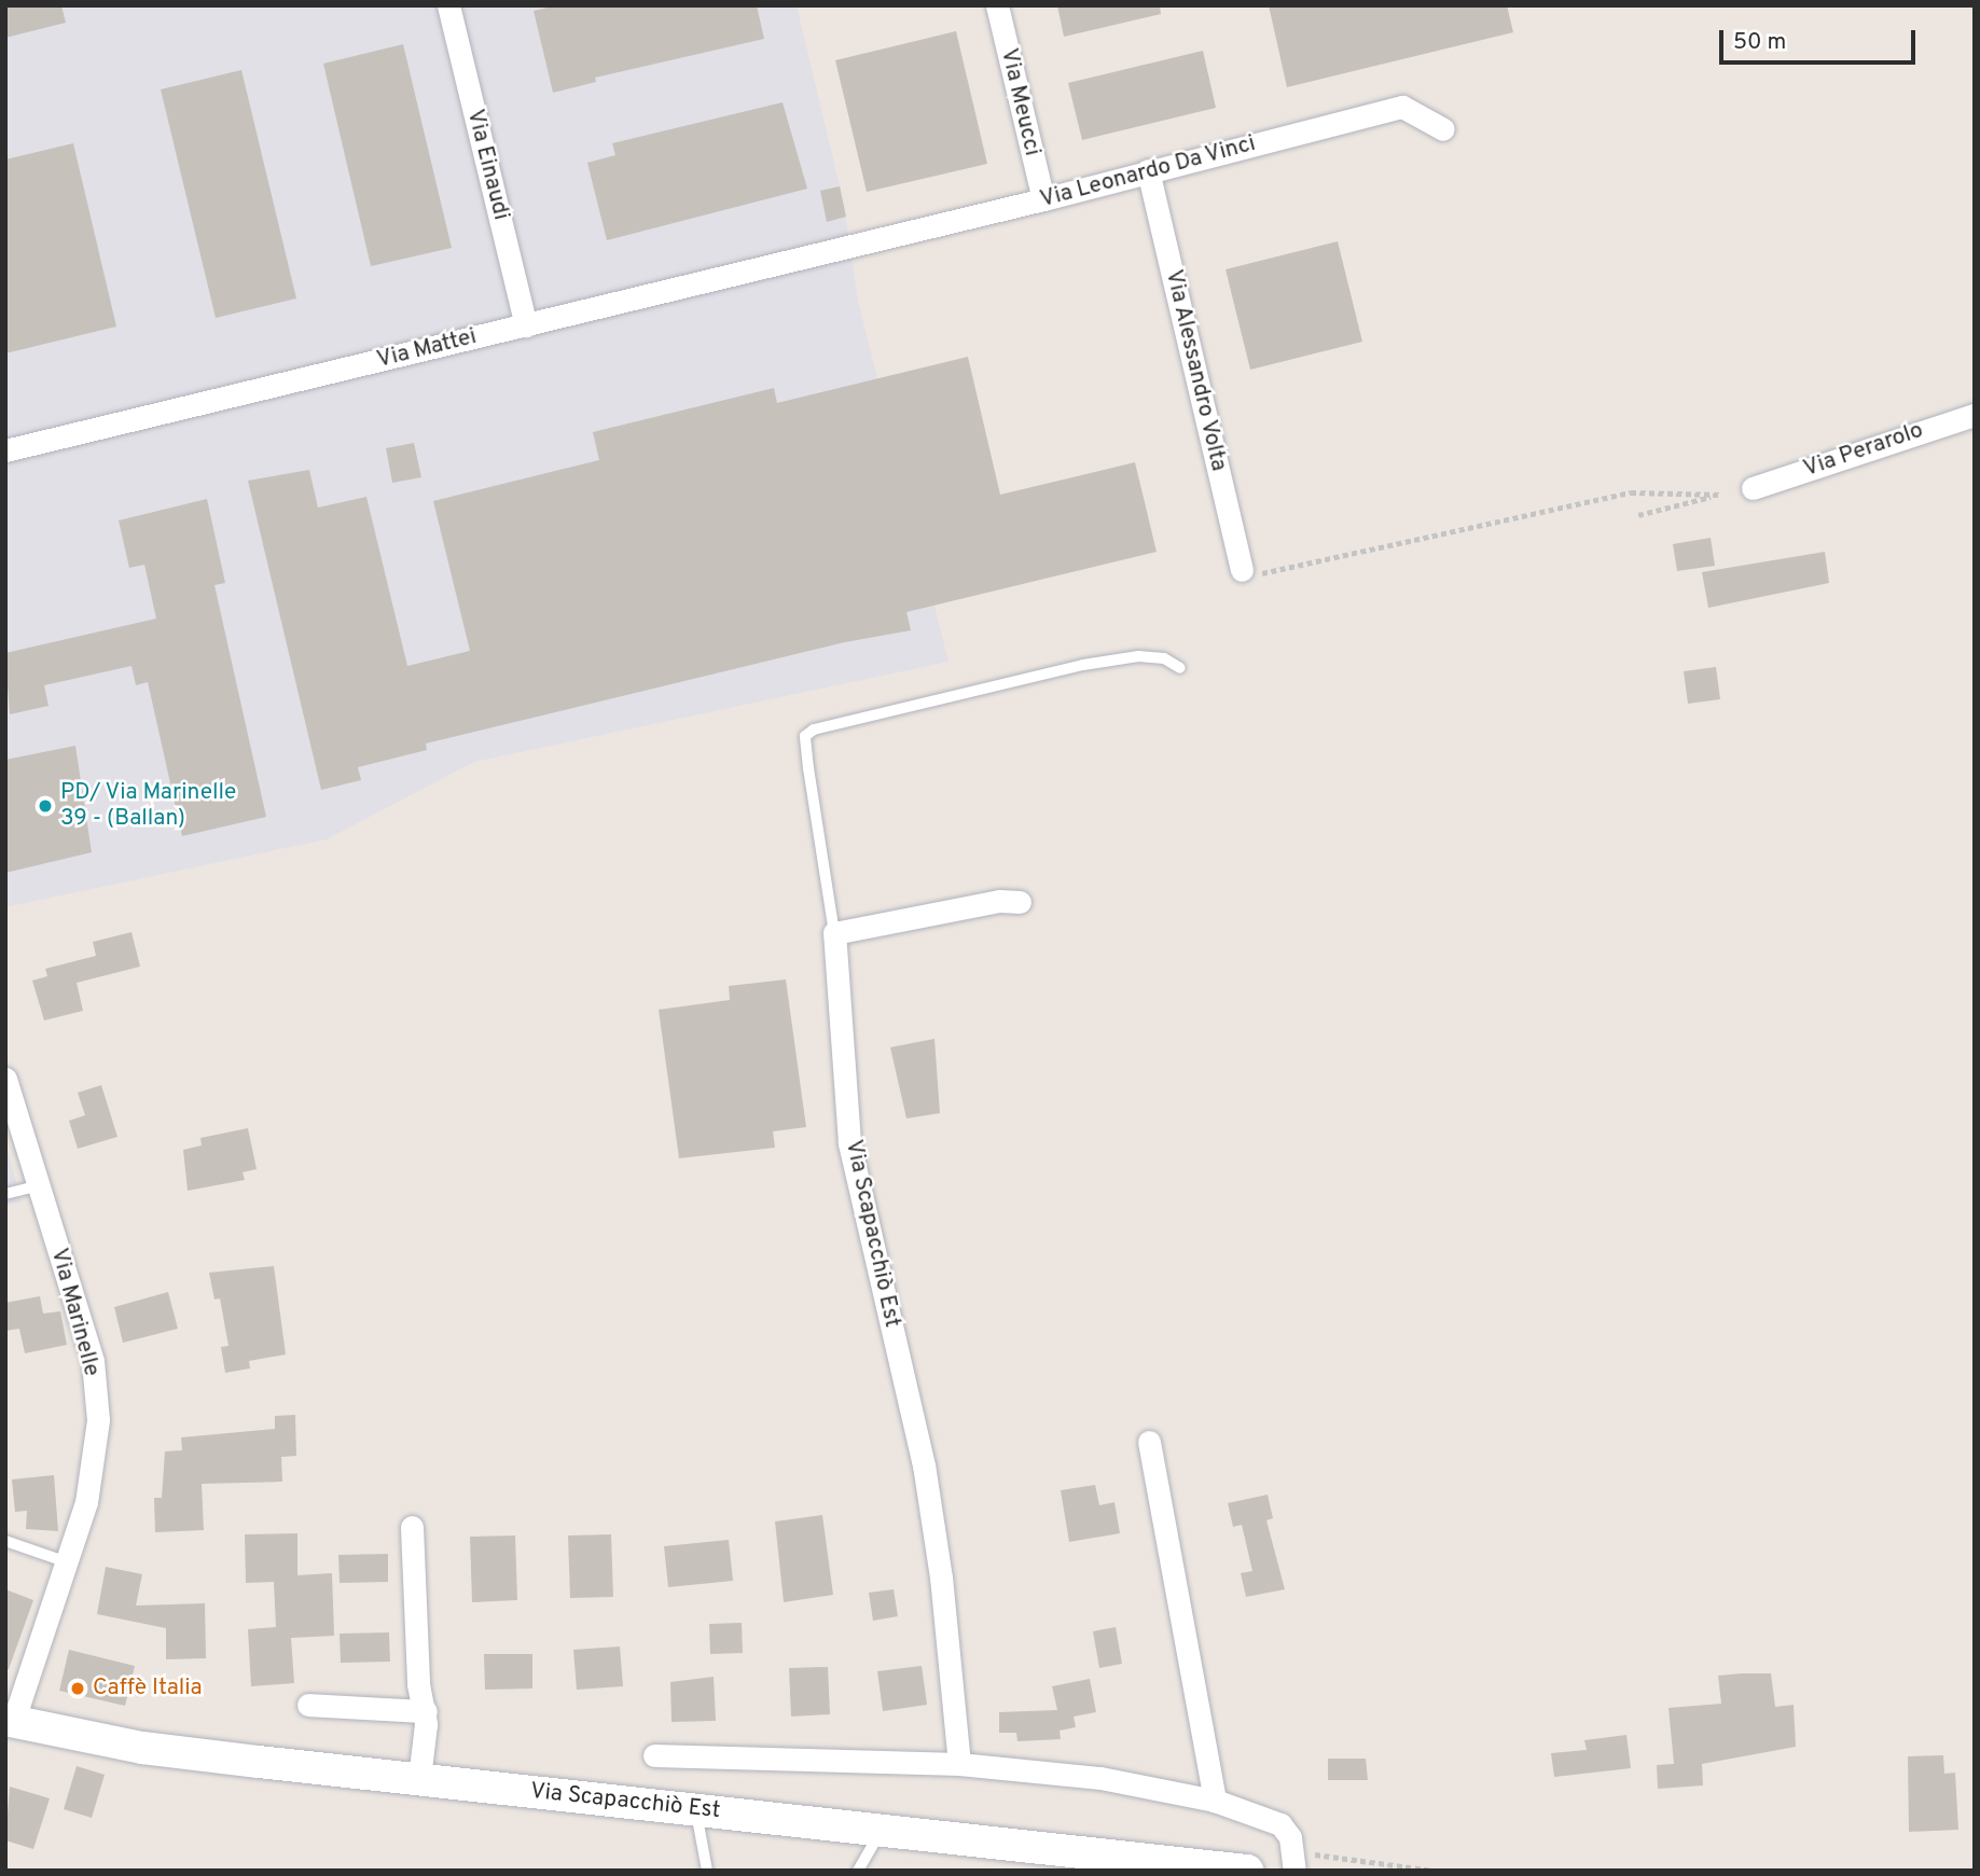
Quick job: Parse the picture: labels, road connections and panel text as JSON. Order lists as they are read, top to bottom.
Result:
{
  "streets": {
    "main road": ["Via Scapacchiò Est"],
    "street": [
      "Via Meucci",
      "Via Einaudi",
      "Via Leonardo Da Vinci",
      "Via Mattei",
      "Via Alessandro Volta",
      "Via Perarolo",
      "Via Marinelle"
    ]
  },
  "crossings": [
    ["Via Meucci", "Via Leonardo Da Vinci"],
    ["Via Einaudi", "Via Mattei"],
    ["Via Leonardo Da Vinci", "Via Mattei"],
    ["Via Leonardo Da Vinci", "Via Alessandro Volta"],
    ["Via Scapacchiò Est", "Via Marinelle"]
  ],
  "places": ["PD/ Via Marinelle 39 - (Ballan)", "Caffè Italia"],
  "scale_bar": "50 m"
}
